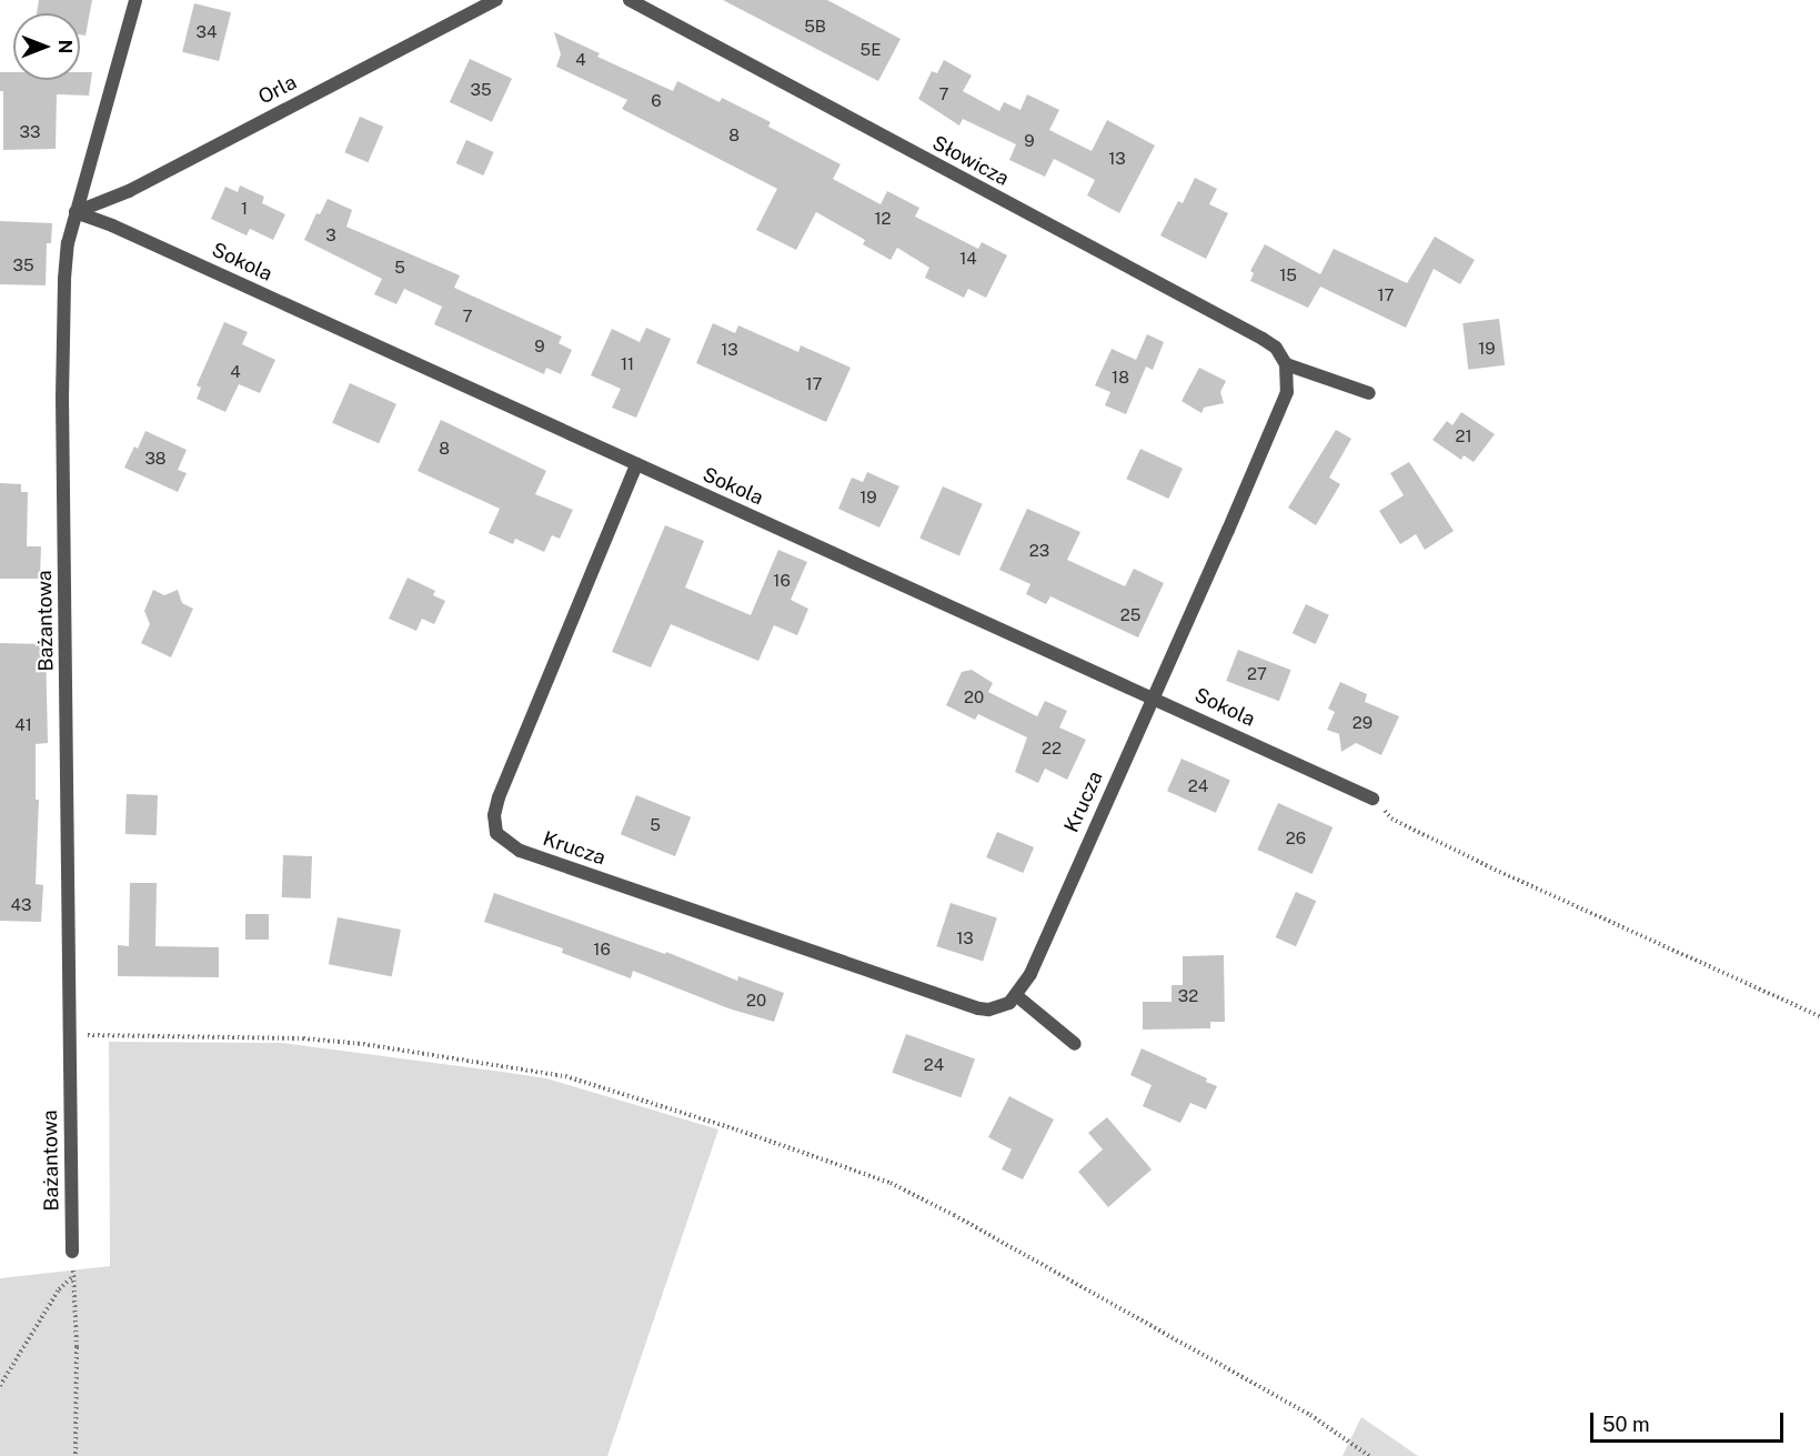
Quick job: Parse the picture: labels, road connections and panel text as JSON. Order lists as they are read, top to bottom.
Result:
{
  "streets": {
    "street": [
      "Orla",
      "Słowicza",
      "Sokola",
      "Bażantowa",
      "Krucza"
    ]
  },
  "crossings": [
    ["Orla", "Sokola"],
    ["Orla", "Bażantowa"],
    ["Sokola", "Bażantowa"],
    ["Sokola", "Krucza"]
  ],
  "house_numbers": [
    "5B",
    "34",
    "5E",
    "4",
    "35",
    "7",
    "6",
    "33",
    "8",
    "9",
    "13",
    "1",
    "12",
    "3",
    "14",
    "35",
    "5",
    "15",
    "17",
    "7",
    "9",
    "19",
    "13",
    "11",
    "4",
    "18",
    "17",
    "21",
    "8",
    "38",
    "19",
    "23",
    "16",
    "25",
    "27",
    "20",
    "29",
    "41",
    "22",
    "24",
    "5",
    "26",
    "43",
    "13",
    "16",
    "32",
    "20",
    "24"
  ],
  "scale_bar": "50 m",
  "north": "right"
}
